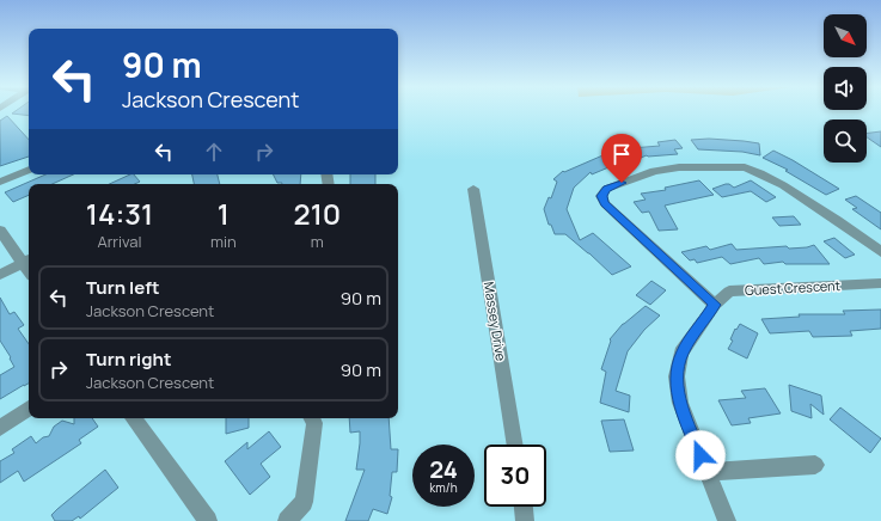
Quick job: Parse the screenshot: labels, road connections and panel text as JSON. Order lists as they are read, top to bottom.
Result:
{
  "streets": {
    "street": ["Guest Crescent", "Massey Drive"]
  },
  "north": "bottom right",
  "page": {
    "turn": ["90 m", "Jackson Crescent"],
    "eta": [
      "14:31",
      "Arrival",
      "1",
      "min",
      "210",
      "m"
    ],
    "list": [
      {
        "name": "Turn left",
        "note": "Jackson Crescent",
        "value": "90 m"
      },
      {
        "name": "Turn right",
        "note": "Jackson Crescent",
        "value": "90 m"
      }
    ],
    "speed": "24 km/h",
    "limit": "30"
  }
}
